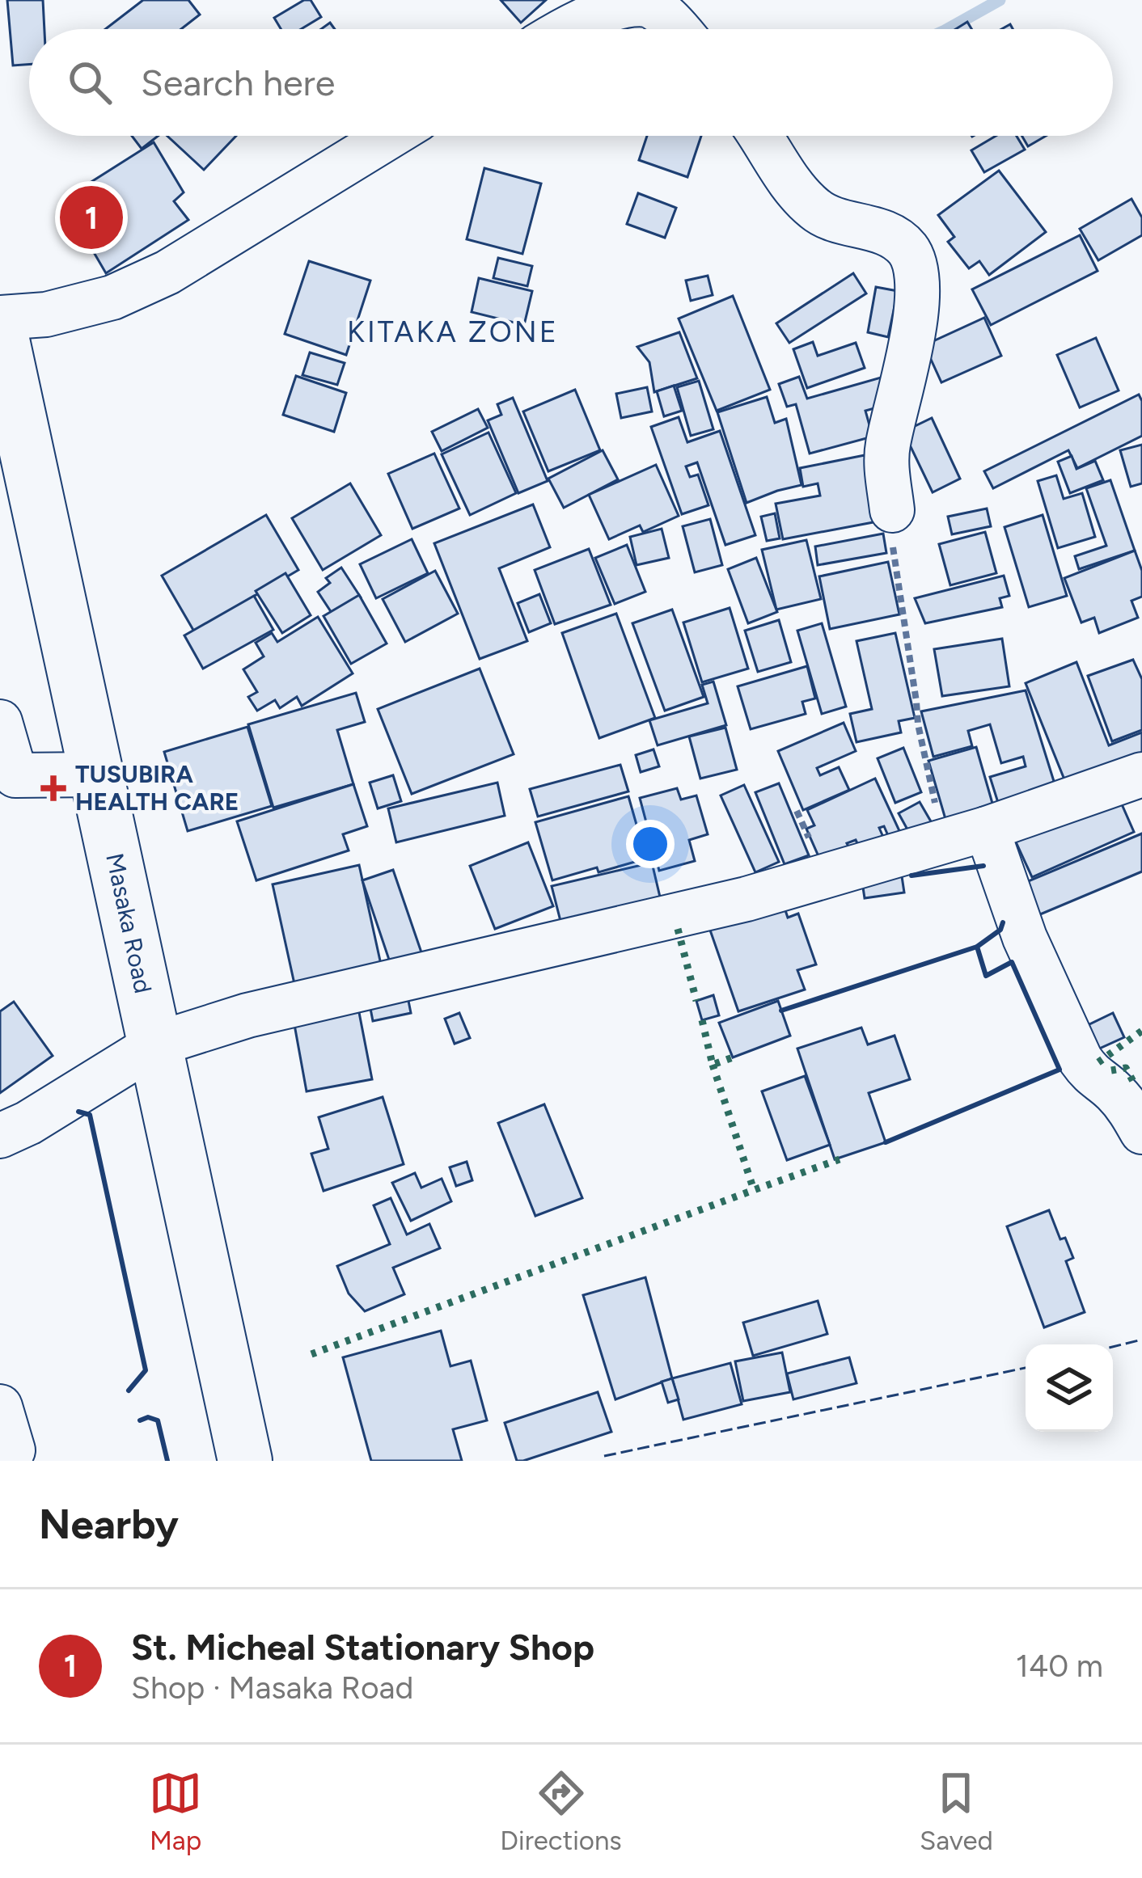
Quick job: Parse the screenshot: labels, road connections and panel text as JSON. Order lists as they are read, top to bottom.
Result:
{
  "streets": {
    "main road": ["Masaka Road"]
  },
  "districts": ["KITAKA ZONE"],
  "places": {
    "health": ["TUSUBIRA HEALTH CARE"]
  },
  "page": {
    "search": "Search here",
    "pins": "1",
    "heading": "Nearby",
    "list": [
      {
        "mark": "1",
        "name": "St. Micheal Stationary Shop",
        "note": "Shop · Masaka Road",
        "value": "140 m"
      }
    ],
    "nav": ["Map", "Directions", "Saved"]
  }
}
